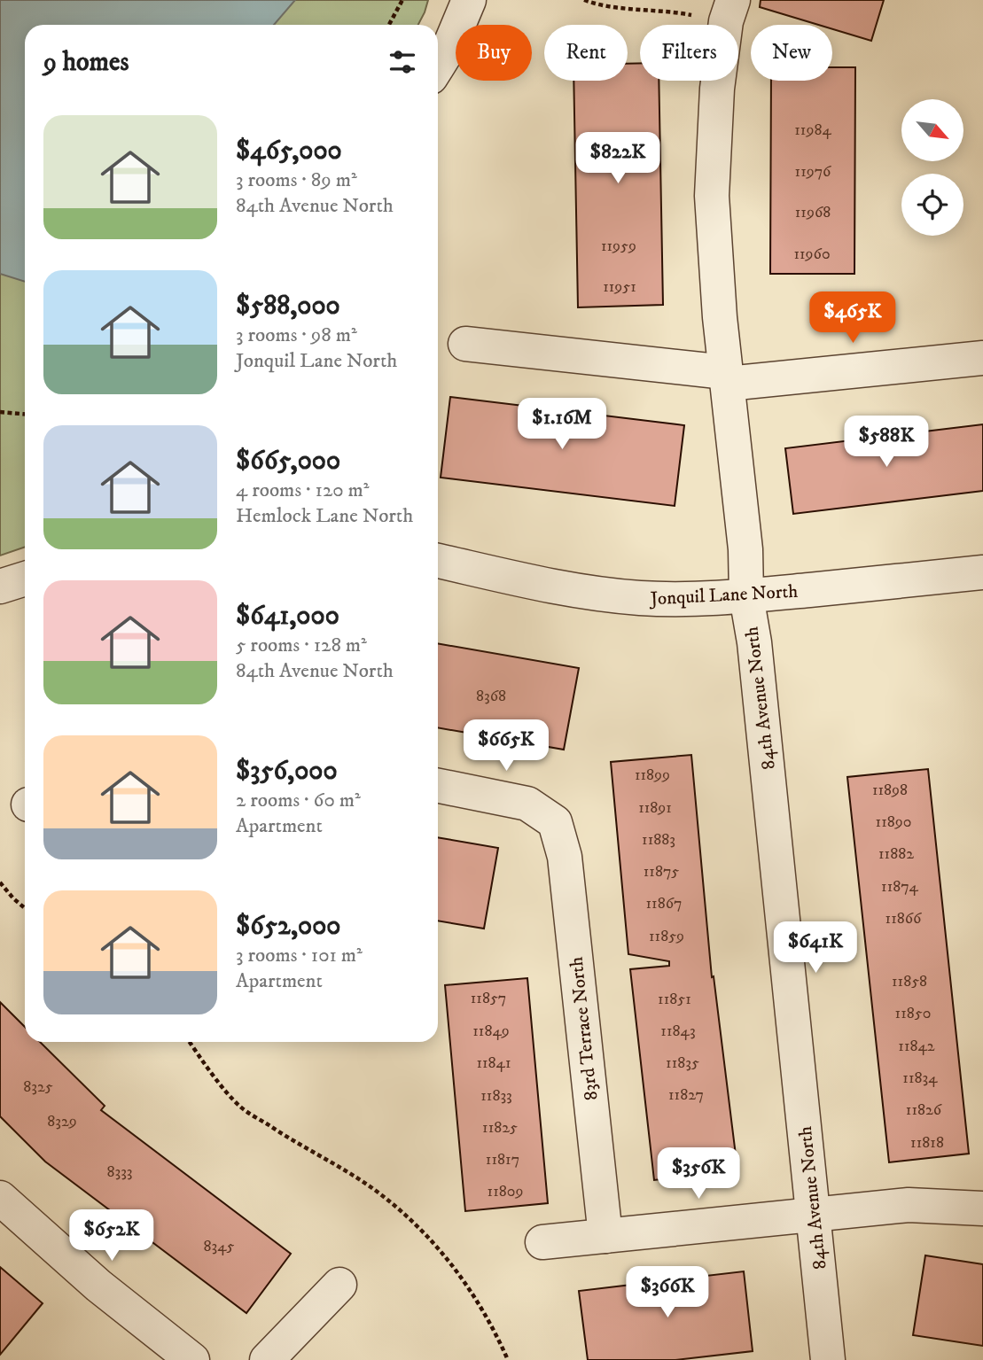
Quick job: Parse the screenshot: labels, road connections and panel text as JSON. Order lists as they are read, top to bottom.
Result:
{
  "streets": {
    "street": ["Jonquil Lane North", "84th Avenue North", "83rd Terrace North"]
  },
  "crossings": [
    ["Jonquil Lane North", "84th Avenue North"]
  ],
  "house_numbers": [
    "11984",
    "11976",
    "11968",
    "11959",
    "11960",
    "11951",
    "8368",
    "11899",
    "11898",
    "11891",
    "11890",
    "11883",
    "11882",
    "11875",
    "11874",
    "11867",
    "11866",
    "11859",
    "11858",
    "11857",
    "11851",
    "11850",
    "11849",
    "11843",
    "11842",
    "11841",
    "11835",
    "11834",
    "8325",
    "11827",
    "11833",
    "11826",
    "8329",
    "11825",
    "11818",
    "11817",
    "8333",
    "11809",
    "8345"
  ],
  "north": "bottom right",
  "page": {
    "chip": [
      "Buy",
      "Rent",
      "Filters",
      "New"
    ],
    "heading": "9 homes",
    "list": [
      {
        "name": "$465,000",
        "note": "3 rooms · 89 m² · 84th Avenue North"
      },
      {
        "name": "$588,000",
        "note": "3 rooms · 98 m² · Jonquil Lane North"
      },
      {
        "name": "$665,000",
        "note": "4 rooms · 120 m² · Hemlock Lane North"
      },
      {
        "name": "$641,000",
        "note": "5 rooms · 128 m² · 84th Avenue North"
      },
      {
        "name": "$356,000",
        "note": "2 rooms · 60 m² · Apartment"
      },
      {
        "name": "$652,000",
        "note": "3 rooms · 101 m² · Apartment"
      }
    ],
    "price": [
      "$822K",
      "$465K",
      "$1.16M",
      "$588K",
      "$665K",
      "$641K",
      "$356K",
      "$652K",
      "$366K"
    ]
  }
}
